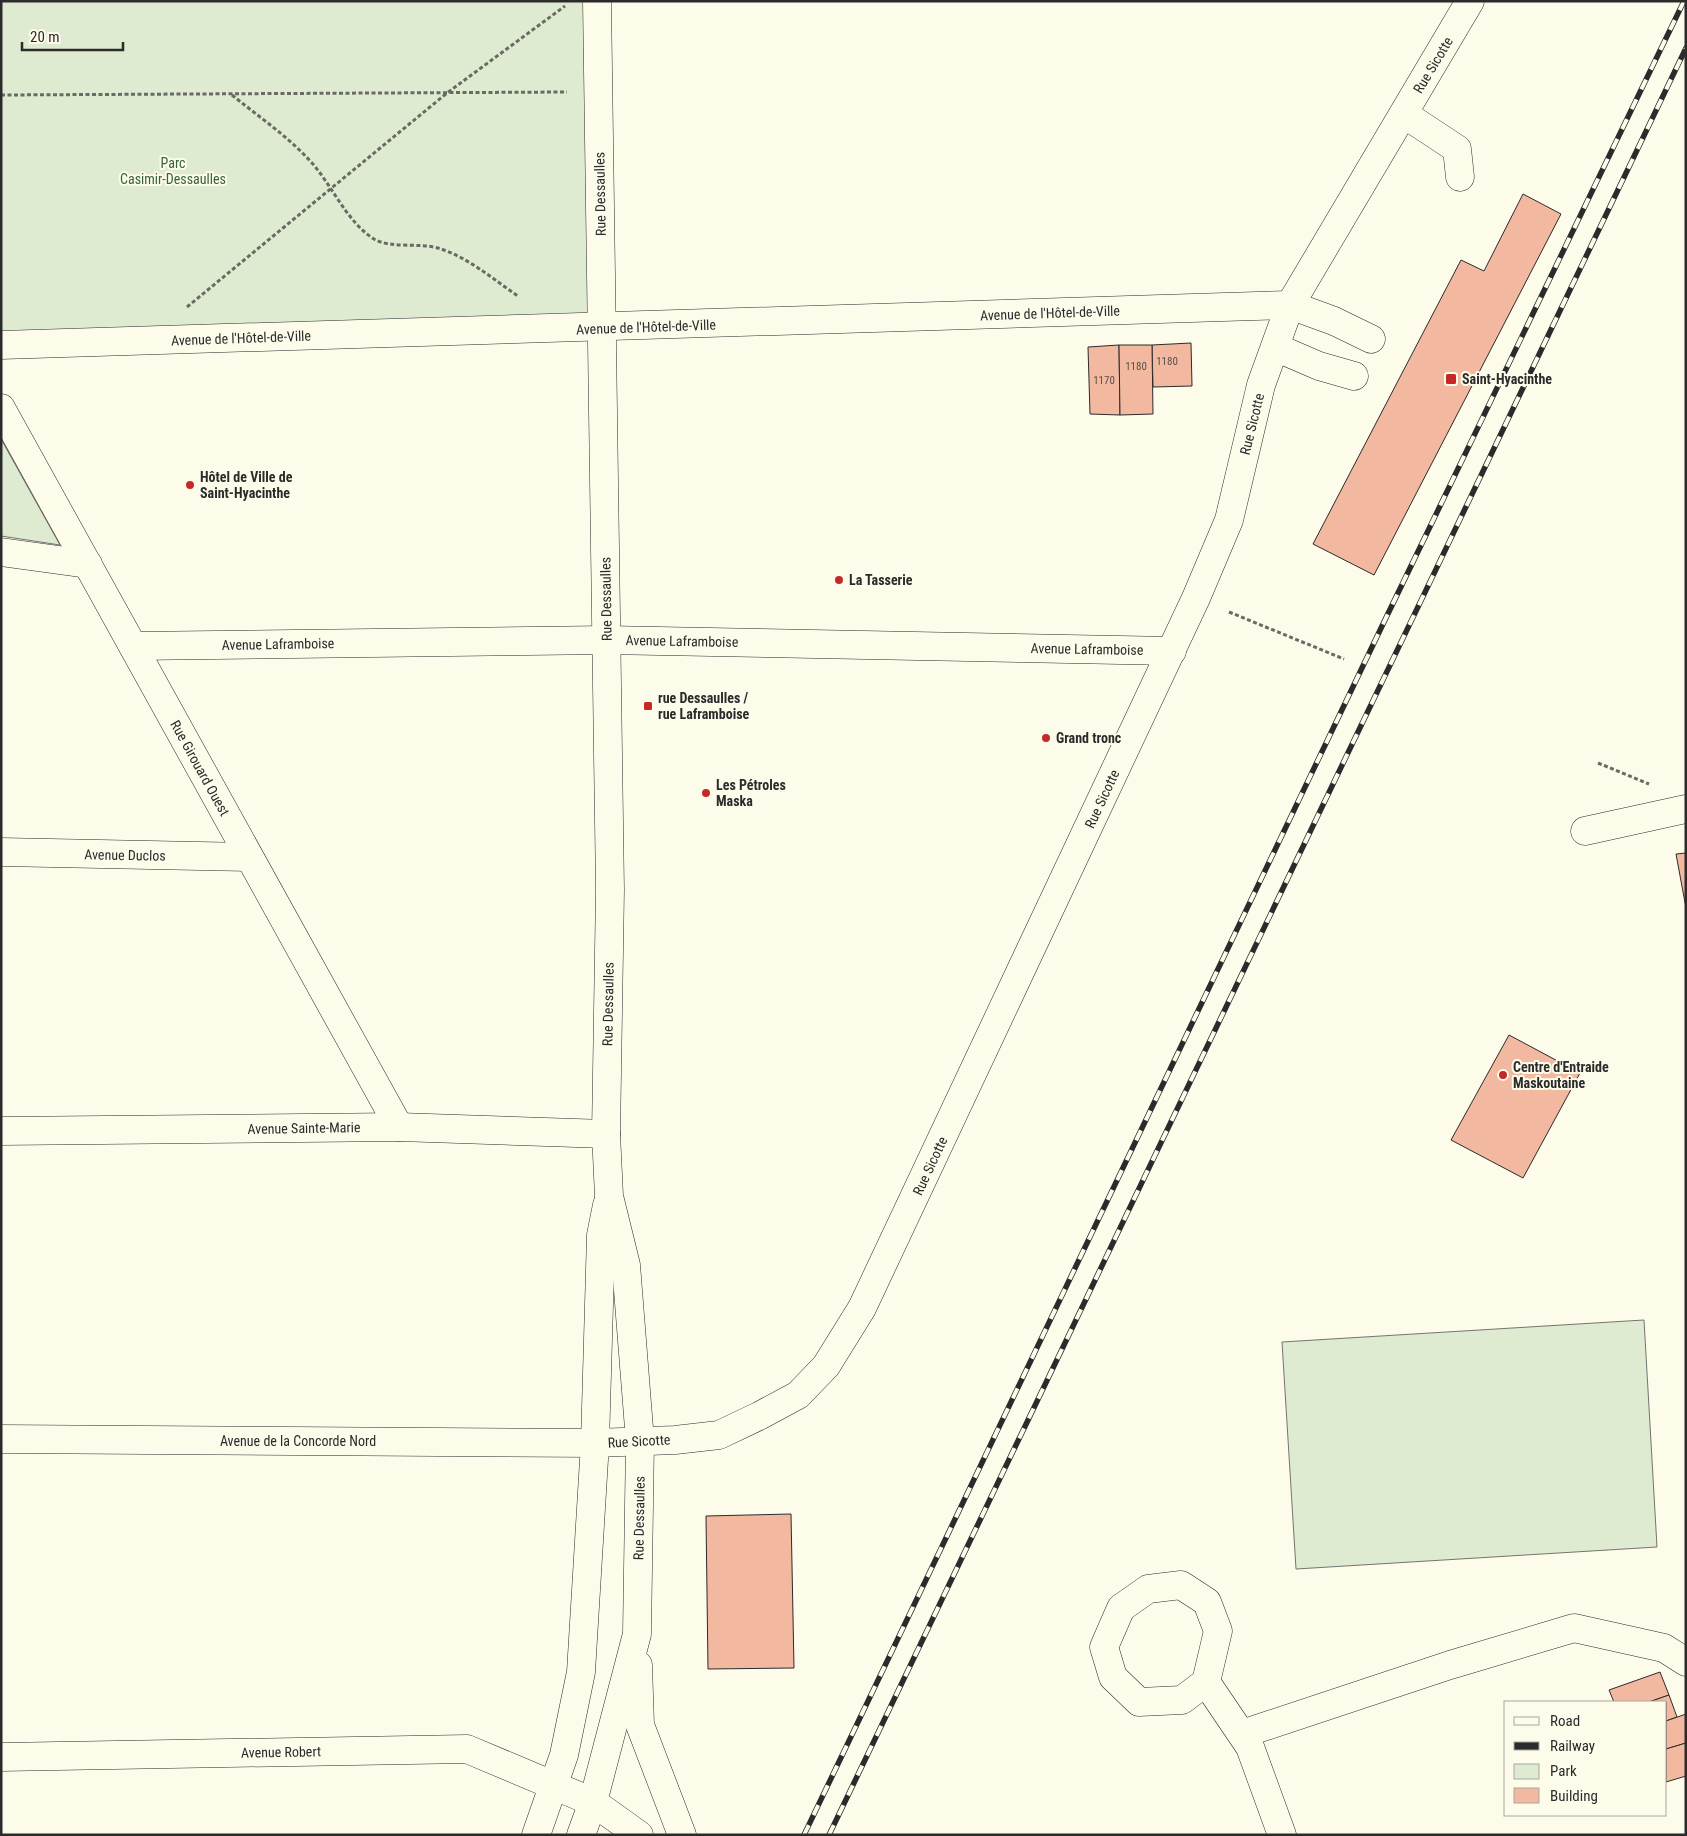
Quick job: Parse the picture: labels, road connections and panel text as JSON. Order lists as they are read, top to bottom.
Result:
{
  "streets": {
    "street": [
      "Rue Sicotte",
      "Rue Dessaulles",
      "Avenue de l'Hôtel-de-Ville",
      "Avenue Laframboise",
      "Rue Girouard Ouest",
      "Avenue Duclos",
      "Avenue Sainte-Marie",
      "Avenue de la Concorde Nord",
      "Avenue Robert"
    ]
  },
  "crossings": [
    ["Rue Sicotte", "Rue Dessaulles"],
    ["Rue Sicotte", "Avenue de l'Hôtel-de-Ville"],
    ["Rue Sicotte", "Avenue Laframboise"],
    ["Rue Sicotte", "Avenue de la Concorde Nord"],
    ["Rue Dessaulles", "Avenue de l'Hôtel-de-Ville"],
    ["Rue Dessaulles", "Avenue Laframboise"],
    ["Rue Dessaulles", "Avenue Sainte-Marie"],
    ["Rue Dessaulles", "Avenue de la Concorde Nord"],
    ["Rue Dessaulles", "Avenue Robert"],
    ["Avenue Laframboise", "Rue Girouard Ouest"],
    ["Rue Girouard Ouest", "Avenue Duclos"],
    ["Rue Girouard Ouest", "Avenue Sainte-Marie"]
  ],
  "parks": ["Parc Casimir-Dessaulles"],
  "places": {
    "transit": ["Saint-Hyacinthe", "rue Dessaulles / rue Laframboise"],
    "other": [
      "Hôtel de Ville de Saint-Hyacinthe",
      "La Tasserie",
      "Grand tronc",
      "Les Pétroles Maska",
      "Centre d'Entraide Maskoutaine"
    ]
  },
  "house_numbers": ["1180", "1180", "1170"],
  "legend": [
    "Road",
    "Railway",
    "Park",
    "Building"
  ],
  "scale_bar": "20 m"
}
